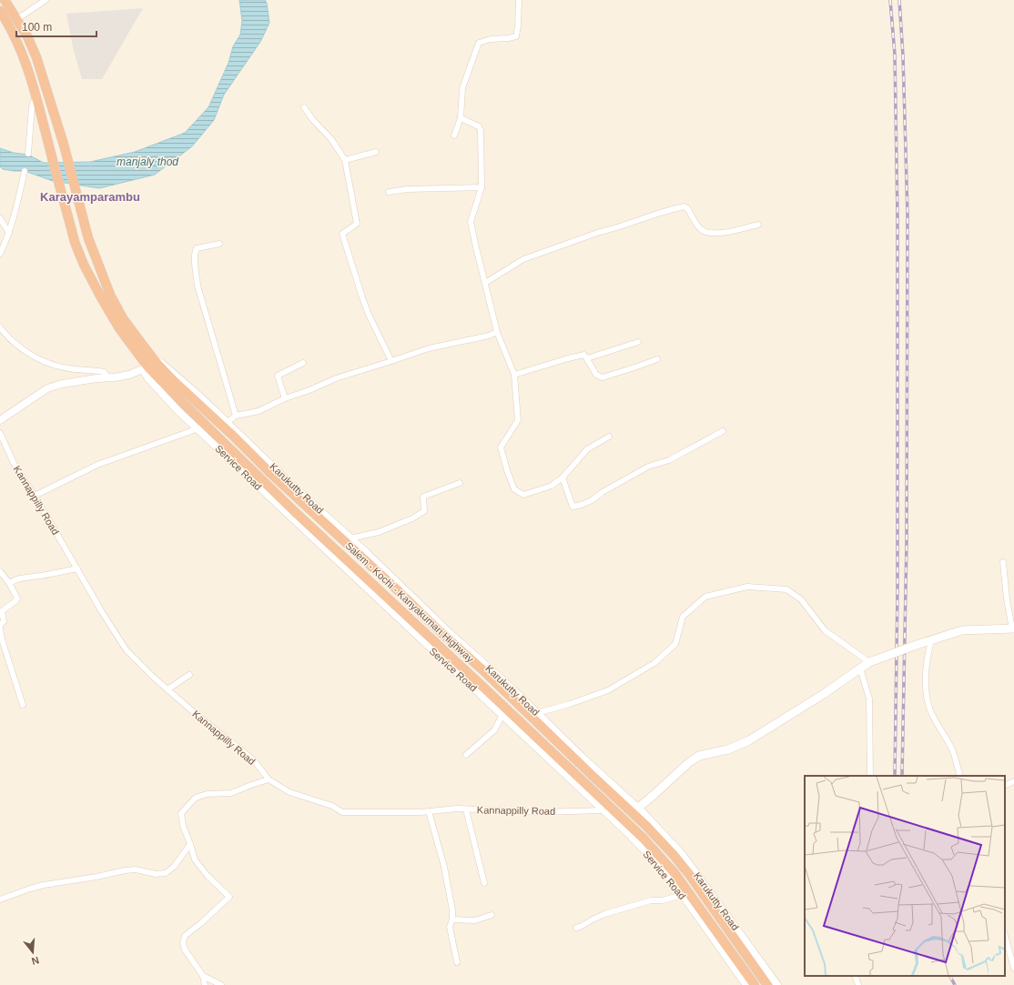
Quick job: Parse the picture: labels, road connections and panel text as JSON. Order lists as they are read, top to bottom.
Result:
{
  "streets": {
    "highway": ["Salem - Kochi - Kanyakumari Highway"],
    "street": ["Service Road", "Karukutty Road", "Kannappilly Road"]
  },
  "crossings": [
    ["Service Road", "Karukutty Road"],
    ["Service Road", "Kannappilly Road"],
    ["Service Road", "Salem - Kochi - Kanyakumari Highway"],
    ["Karukutty Road", "Salem - Kochi - Kanyakumari Highway"]
  ],
  "districts": ["Karayamparambu"],
  "water": ["manjaly thod"],
  "scale_bar": "100 m",
  "north": "bottom"
}
